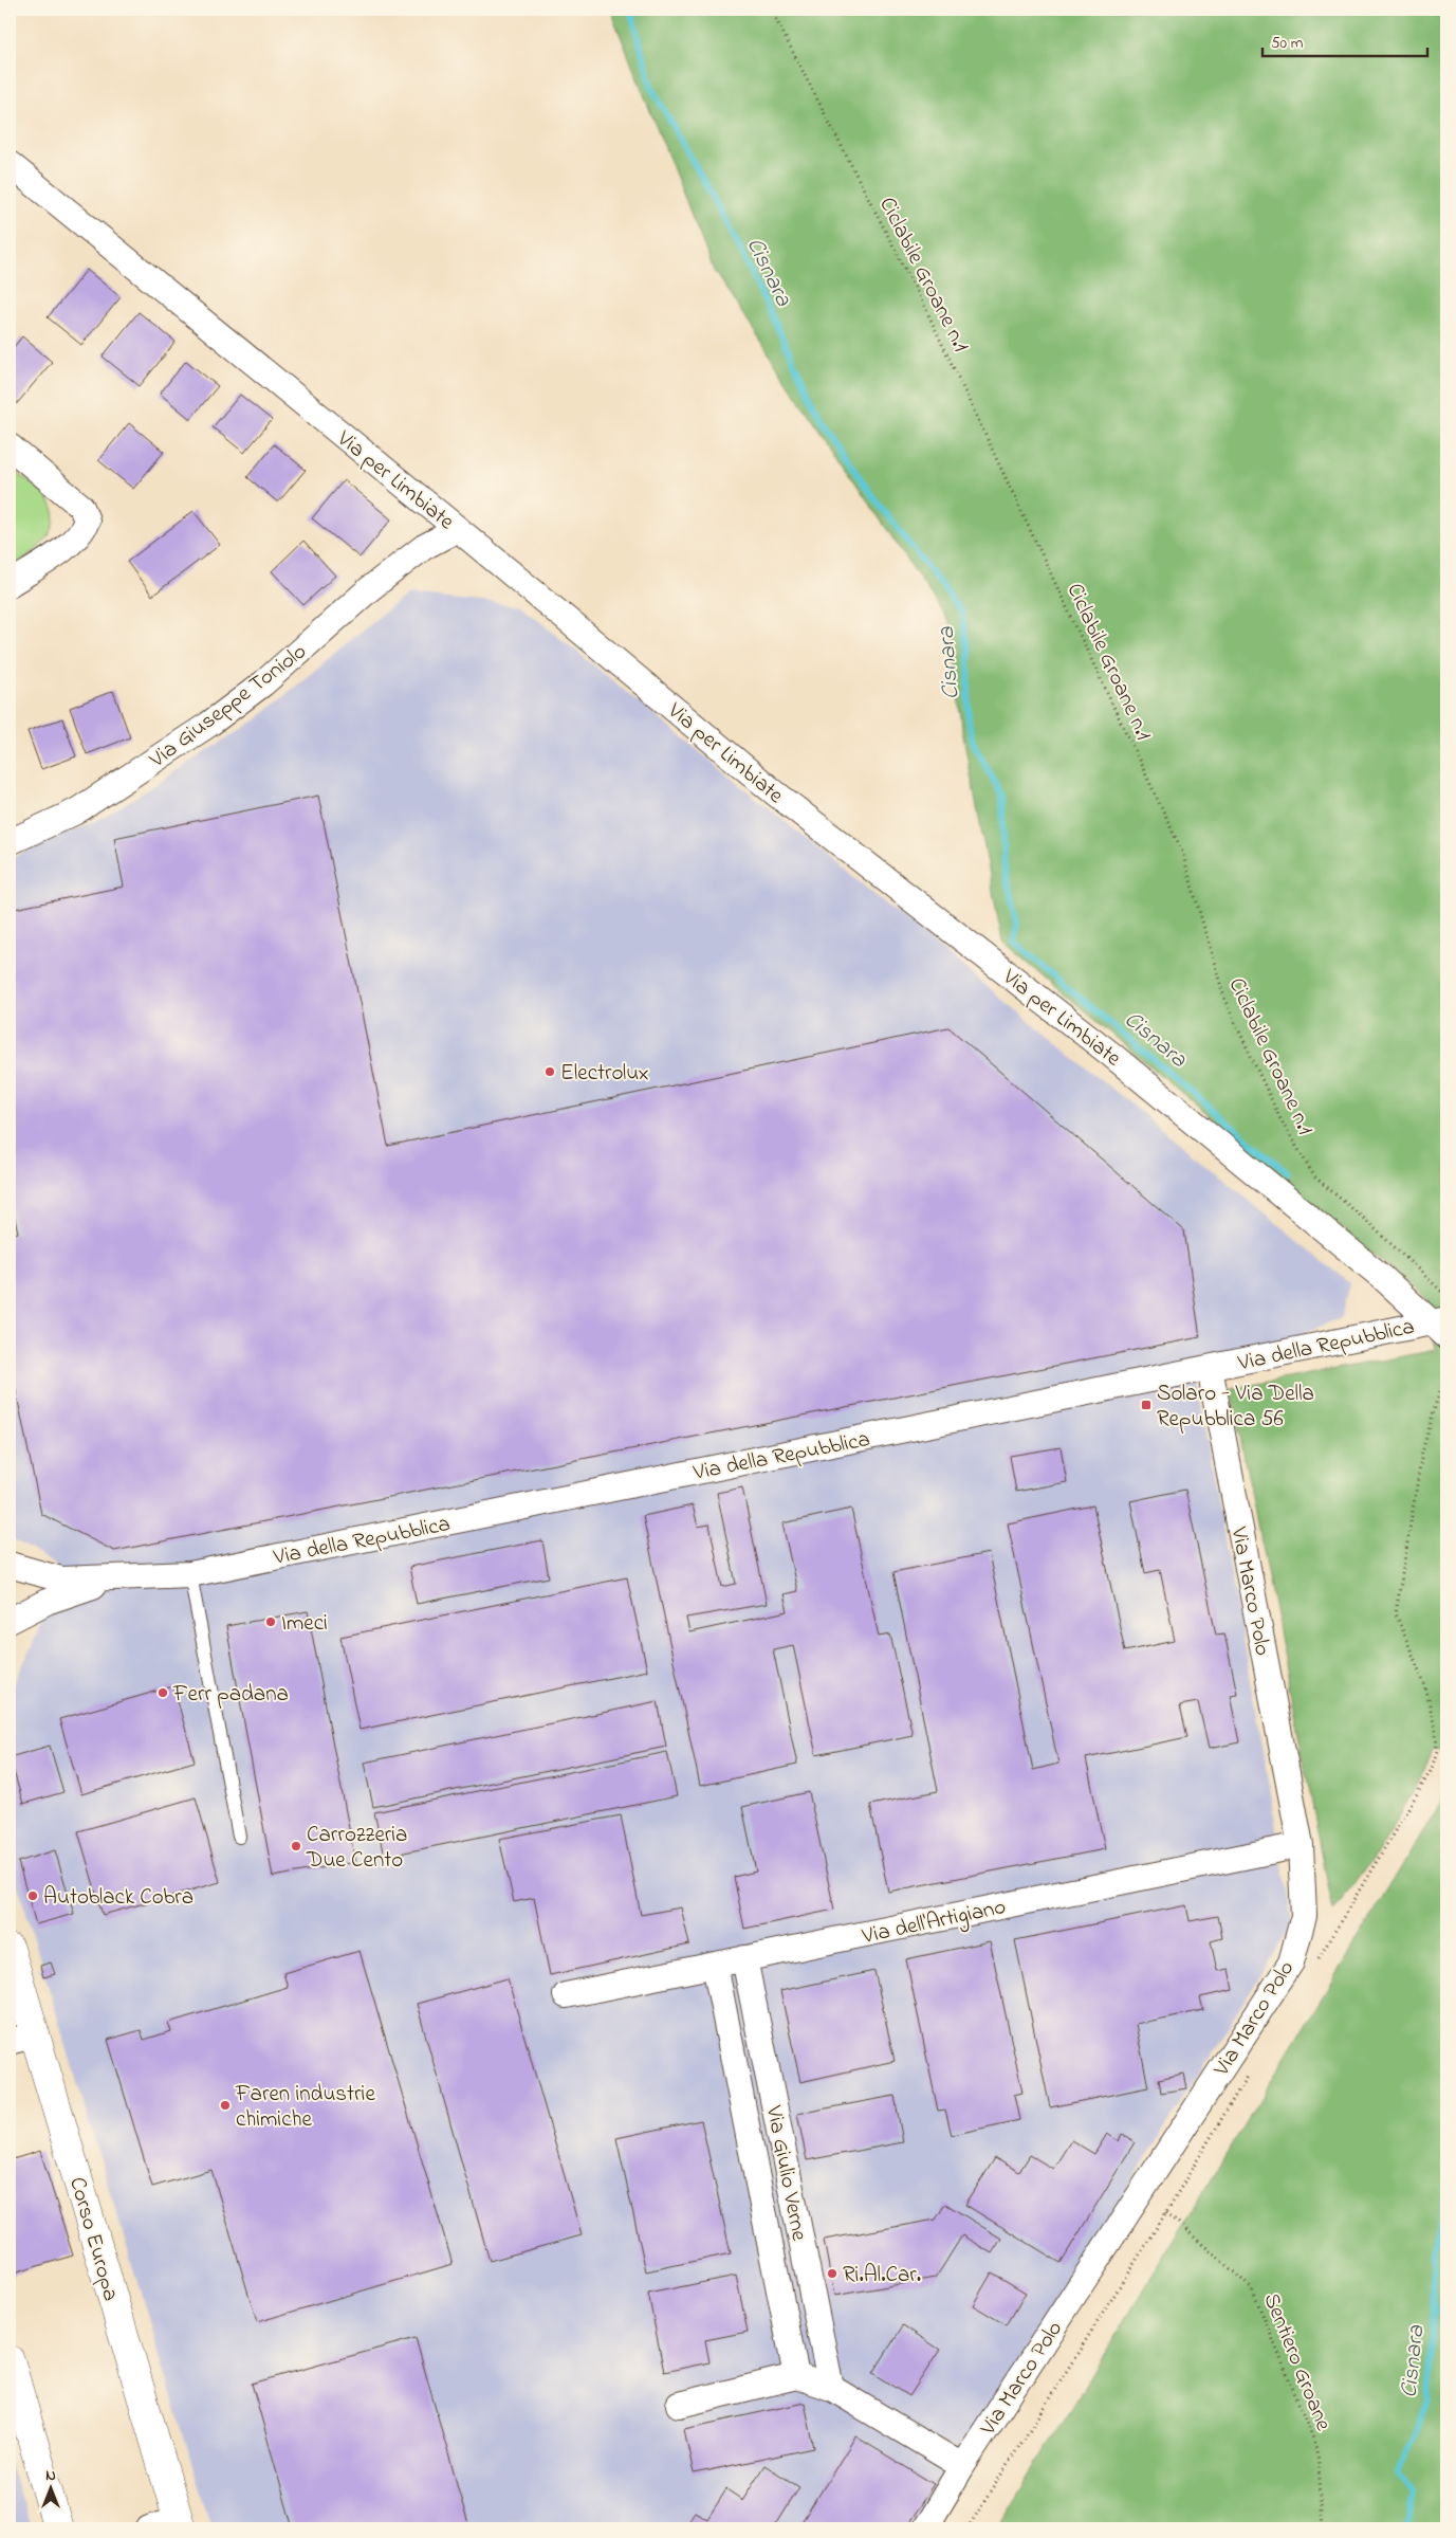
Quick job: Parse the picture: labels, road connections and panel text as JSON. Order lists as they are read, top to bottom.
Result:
{
  "streets": {
    "street": [
      "Via per Limbiate",
      "Via Giuseppe Toniolo",
      "Via della Repubblica",
      "Via Marco Polo",
      "Via dell'Artigiano",
      "Via Giulio Verne",
      "Corso Europa"
    ],
    "path": ["Ciclabile Groane n.1", "Sentiero Groane"]
  },
  "crossings": [
    ["Via per Limbiate", "Via Giuseppe Toniolo"],
    ["Via per Limbiate", "Via della Repubblica"],
    ["Via della Repubblica", "Via Marco Polo"],
    ["Via Marco Polo", "Via dell'Artigiano"],
    ["Via dell'Artigiano", "Via Giulio Verne"]
  ],
  "water": ["Cisnara"],
  "places": {
    "other": [
      "Electrolux",
      "Imeci",
      "Ferr padana",
      "Carrozzeria Due Cento",
      "Autoblack Cobra",
      "Faren industrie chimiche",
      "Ri.Al.Car."
    ],
    "transit": ["Solaro - Via Della Repubblica 56"]
  },
  "scale_bar": "50 m",
  "north": "top"
}
